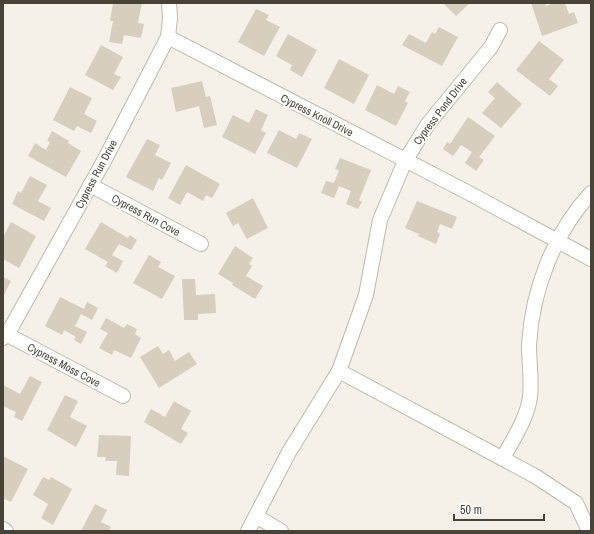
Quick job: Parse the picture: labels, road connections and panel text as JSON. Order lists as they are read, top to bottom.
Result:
{
  "streets": {
    "street": [
      "Cypress Pond Drive",
      "Cypress Knoll Drive",
      "Cypress Run Drive",
      "Cypress Run Cove",
      "Cypress Moss Cove"
    ]
  },
  "crossings": [
    ["Cypress Pond Drive", "Cypress Knoll Drive"],
    ["Cypress Knoll Drive", "Cypress Run Drive"],
    ["Cypress Run Drive", "Cypress Run Cove"],
    ["Cypress Run Drive", "Cypress Moss Cove"]
  ],
  "scale_bar": "50 m"
}
